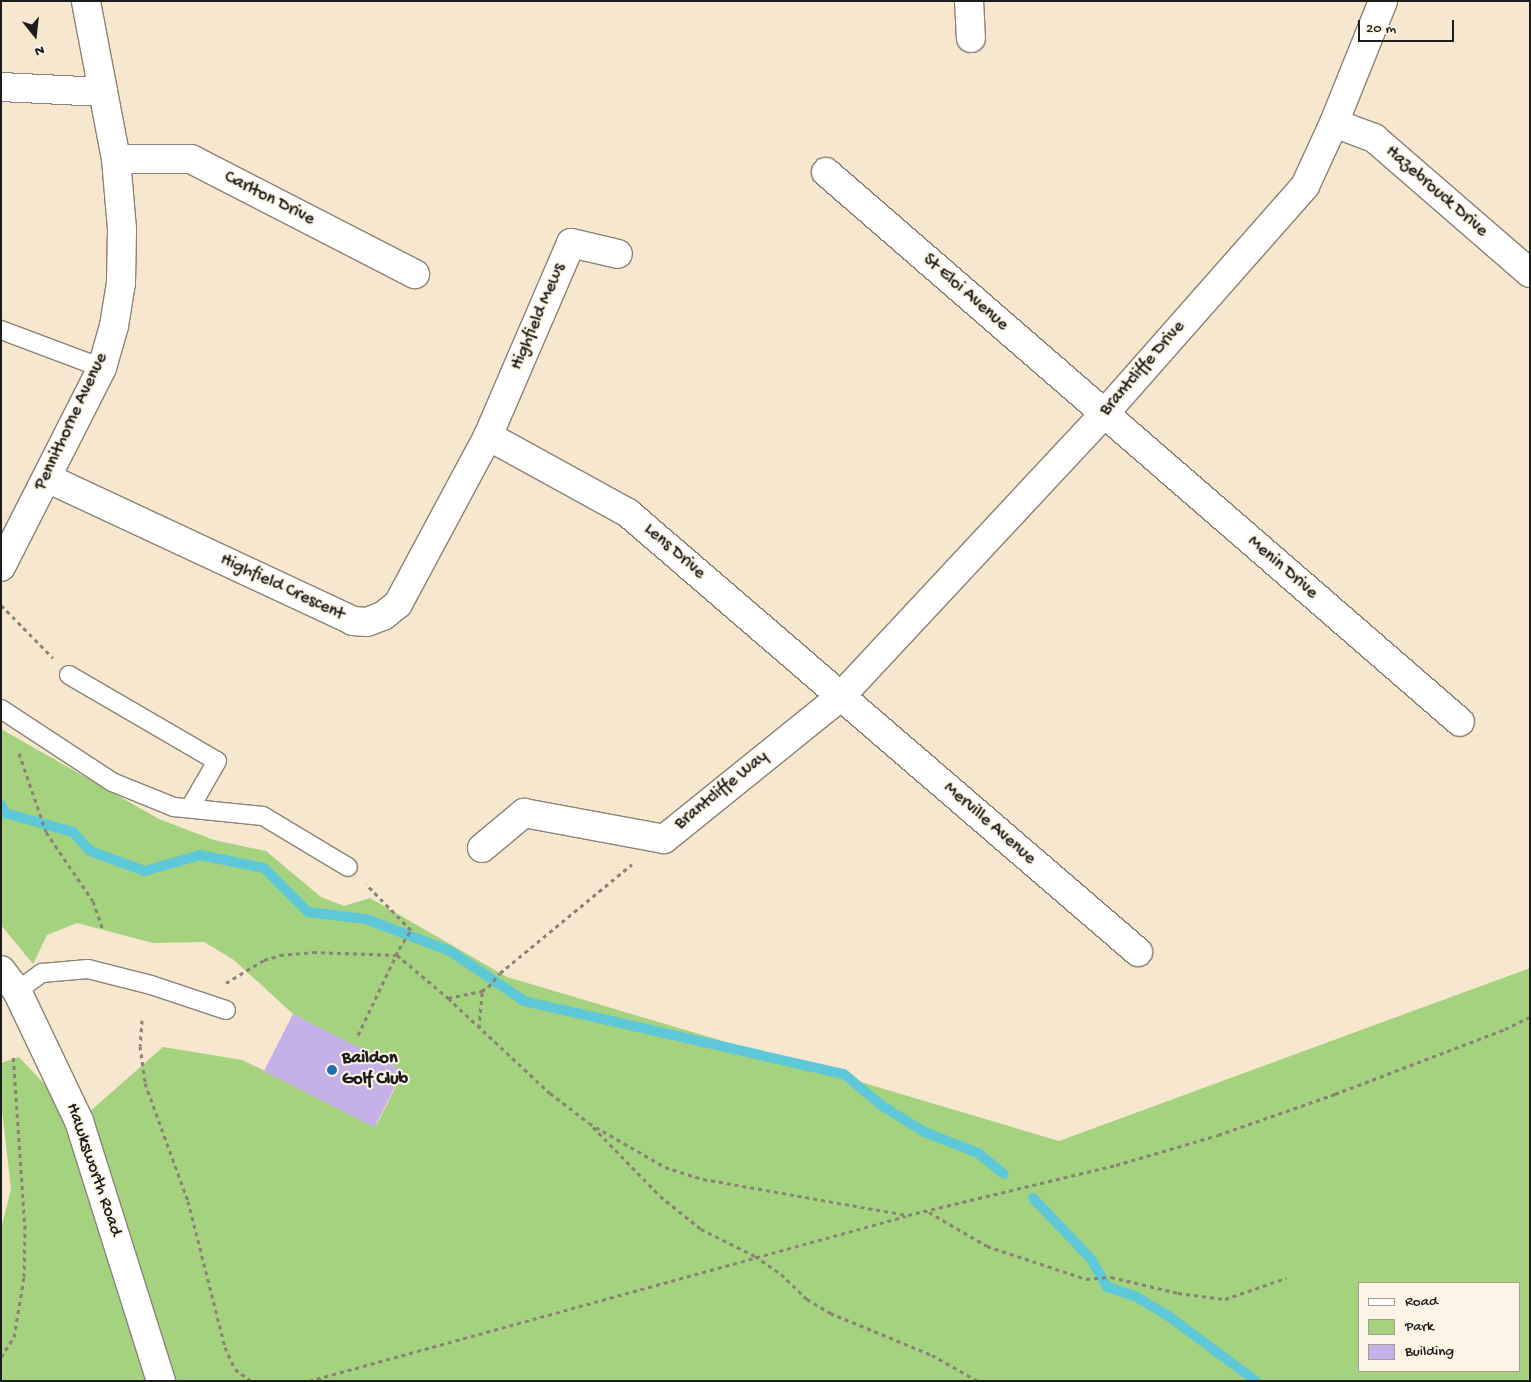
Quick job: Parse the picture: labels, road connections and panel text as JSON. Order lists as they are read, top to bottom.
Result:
{
  "streets": {
    "street": [
      "Hazebrouck Drive",
      "Carlton Drive",
      "St Eloi Avenue",
      "Highfield Mews",
      "Brantcliffe Drive",
      "Pennithorne Avenue",
      "Lens Drive",
      "Menin Drive",
      "Highfield Crescent",
      "Brantcliffe Way",
      "Merville Avenue",
      "Hawksworth Road"
    ]
  },
  "crossings": [
    ["Hazebrouck Drive", "Brantcliffe Drive"],
    ["Carlton Drive", "Pennithorne Avenue"],
    ["St Eloi Avenue", "Brantcliffe Drive"],
    ["St Eloi Avenue", "Menin Drive"],
    ["Highfield Mews", "Lens Drive"],
    ["Highfield Mews", "Highfield Crescent"],
    ["Brantcliffe Drive", "Lens Drive"],
    ["Brantcliffe Drive", "Menin Drive"],
    ["Brantcliffe Drive", "Brantcliffe Way"],
    ["Brantcliffe Drive", "Merville Avenue"],
    ["Pennithorne Avenue", "Highfield Crescent"],
    ["Lens Drive", "Highfield Crescent"],
    ["Lens Drive", "Brantcliffe Way"],
    ["Lens Drive", "Merville Avenue"],
    ["Brantcliffe Way", "Merville Avenue"]
  ],
  "places": ["Baildon Golf Club"],
  "legend": ["Road", "Park", "Building"],
  "scale_bar": "20 m",
  "north": "bottom"
}
